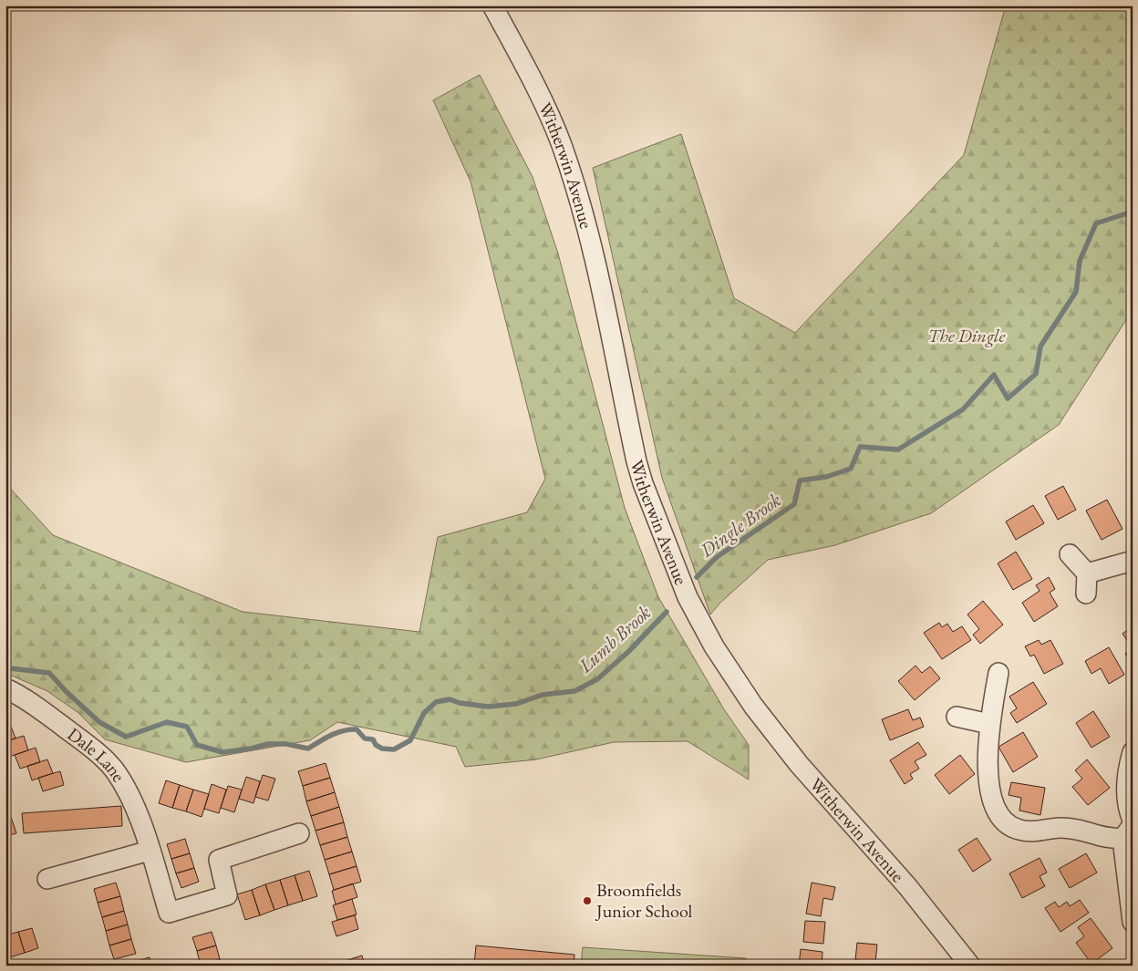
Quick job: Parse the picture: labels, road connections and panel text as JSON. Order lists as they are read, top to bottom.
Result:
{
  "streets": {
    "street": ["Witherwin Avenue", "Dale Lane"]
  },
  "water": ["Dingle Brook", "Lumb Brook"],
  "parks": ["The Dingle"],
  "places": ["Broomfields Junior School"]
}
